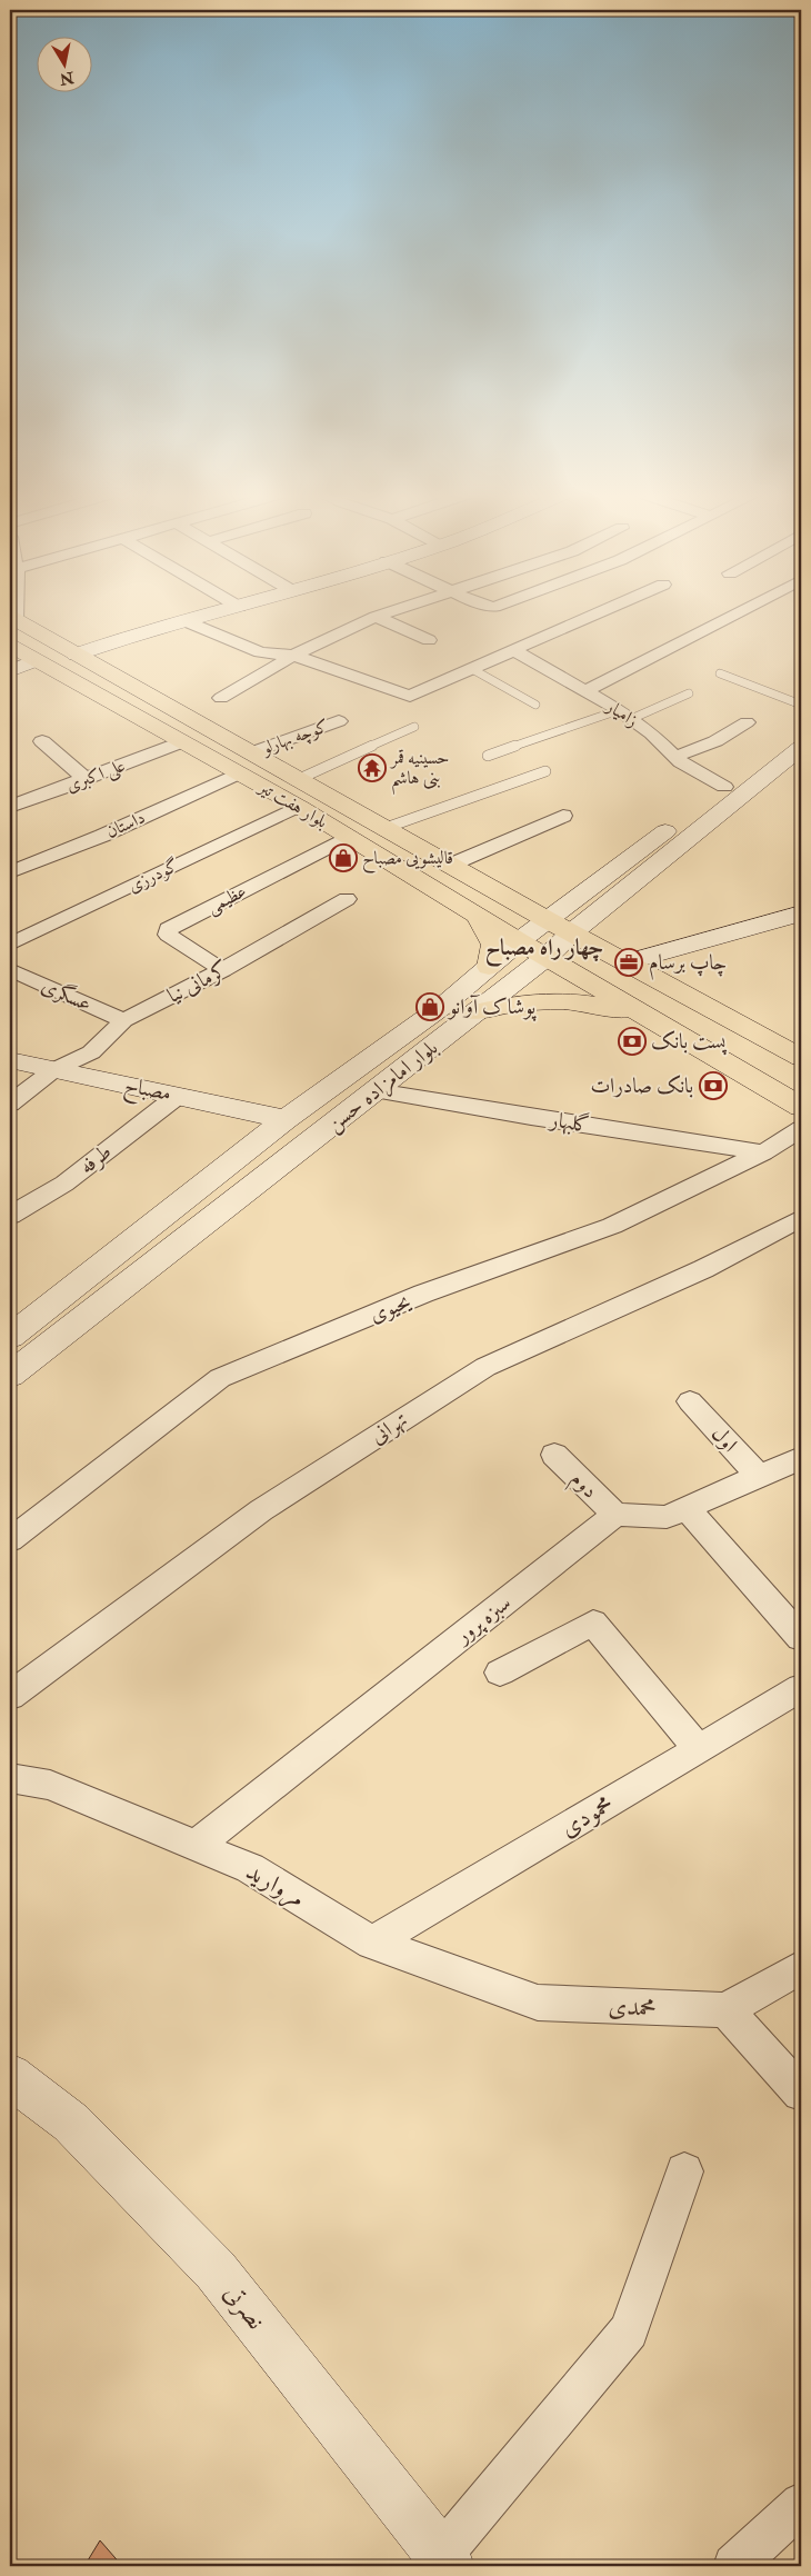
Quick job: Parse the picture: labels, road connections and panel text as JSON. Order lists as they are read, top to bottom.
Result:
{
  "streets": {
    "main road": [
      "بلوار هفت تیر",
      "بلوار امامزاده حسن",
      "مصباح",
      "نصرتی"
    ],
    "street": [
      "زامیار",
      "کوچه بهارلو",
      "علی اکبری",
      "داستان",
      "گودرزی",
      "عظیمی",
      "کرمانی نیا",
      "عسگری",
      "گلبهار",
      "طرفه",
      "یحیوی",
      "تهرانی",
      "اول",
      "دوم",
      "سبزه پرور",
      "محمودی",
      "مروارید",
      "محمدی"
    ]
  },
  "crossings": [
    ["زامیار", "بلوار امامزاده حسن"],
    ["کوچه بهارلو", "بلوار هفت تیر"],
    ["علی اکبری", "بلوار هفت تیر"],
    ["بلوار هفت تیر", "داستان"],
    ["بلوار هفت تیر", "گودرزی"],
    ["بلوار هفت تیر", "عظیمی"],
    ["بلوار هفت تیر", "بلوار امامزاده حسن"],
    ["عظیمی", "کرمانی نیا"],
    ["کرمانی نیا", "عسگری"],
    ["کرمانی نیا", "مصباح"],
    ["بلوار امامزاده حسن", "مصباح"],
    ["بلوار امامزاده حسن", "گلبهار"],
    ["مصباح", "طرفه"],
    ["گلبهار", "یحیوی"],
    ["دوم", "سبزه پرور"],
    ["سبزه پرور", "مروارید"],
    ["محمودی", "مروارید"],
    ["مروارید", "محمدی"]
  ],
  "districts": ["چهار راه مصباح"],
  "places": {
    "temple": ["حسینیه قمر بنی هاشم"],
    "shop": ["قالیشویی مصباح", "پوشاک آوانو"],
    "office": ["چاپ برسام"],
    "bank": ["پست بانک", "بانک صادرات"]
  },
  "north": "bottom"
}
